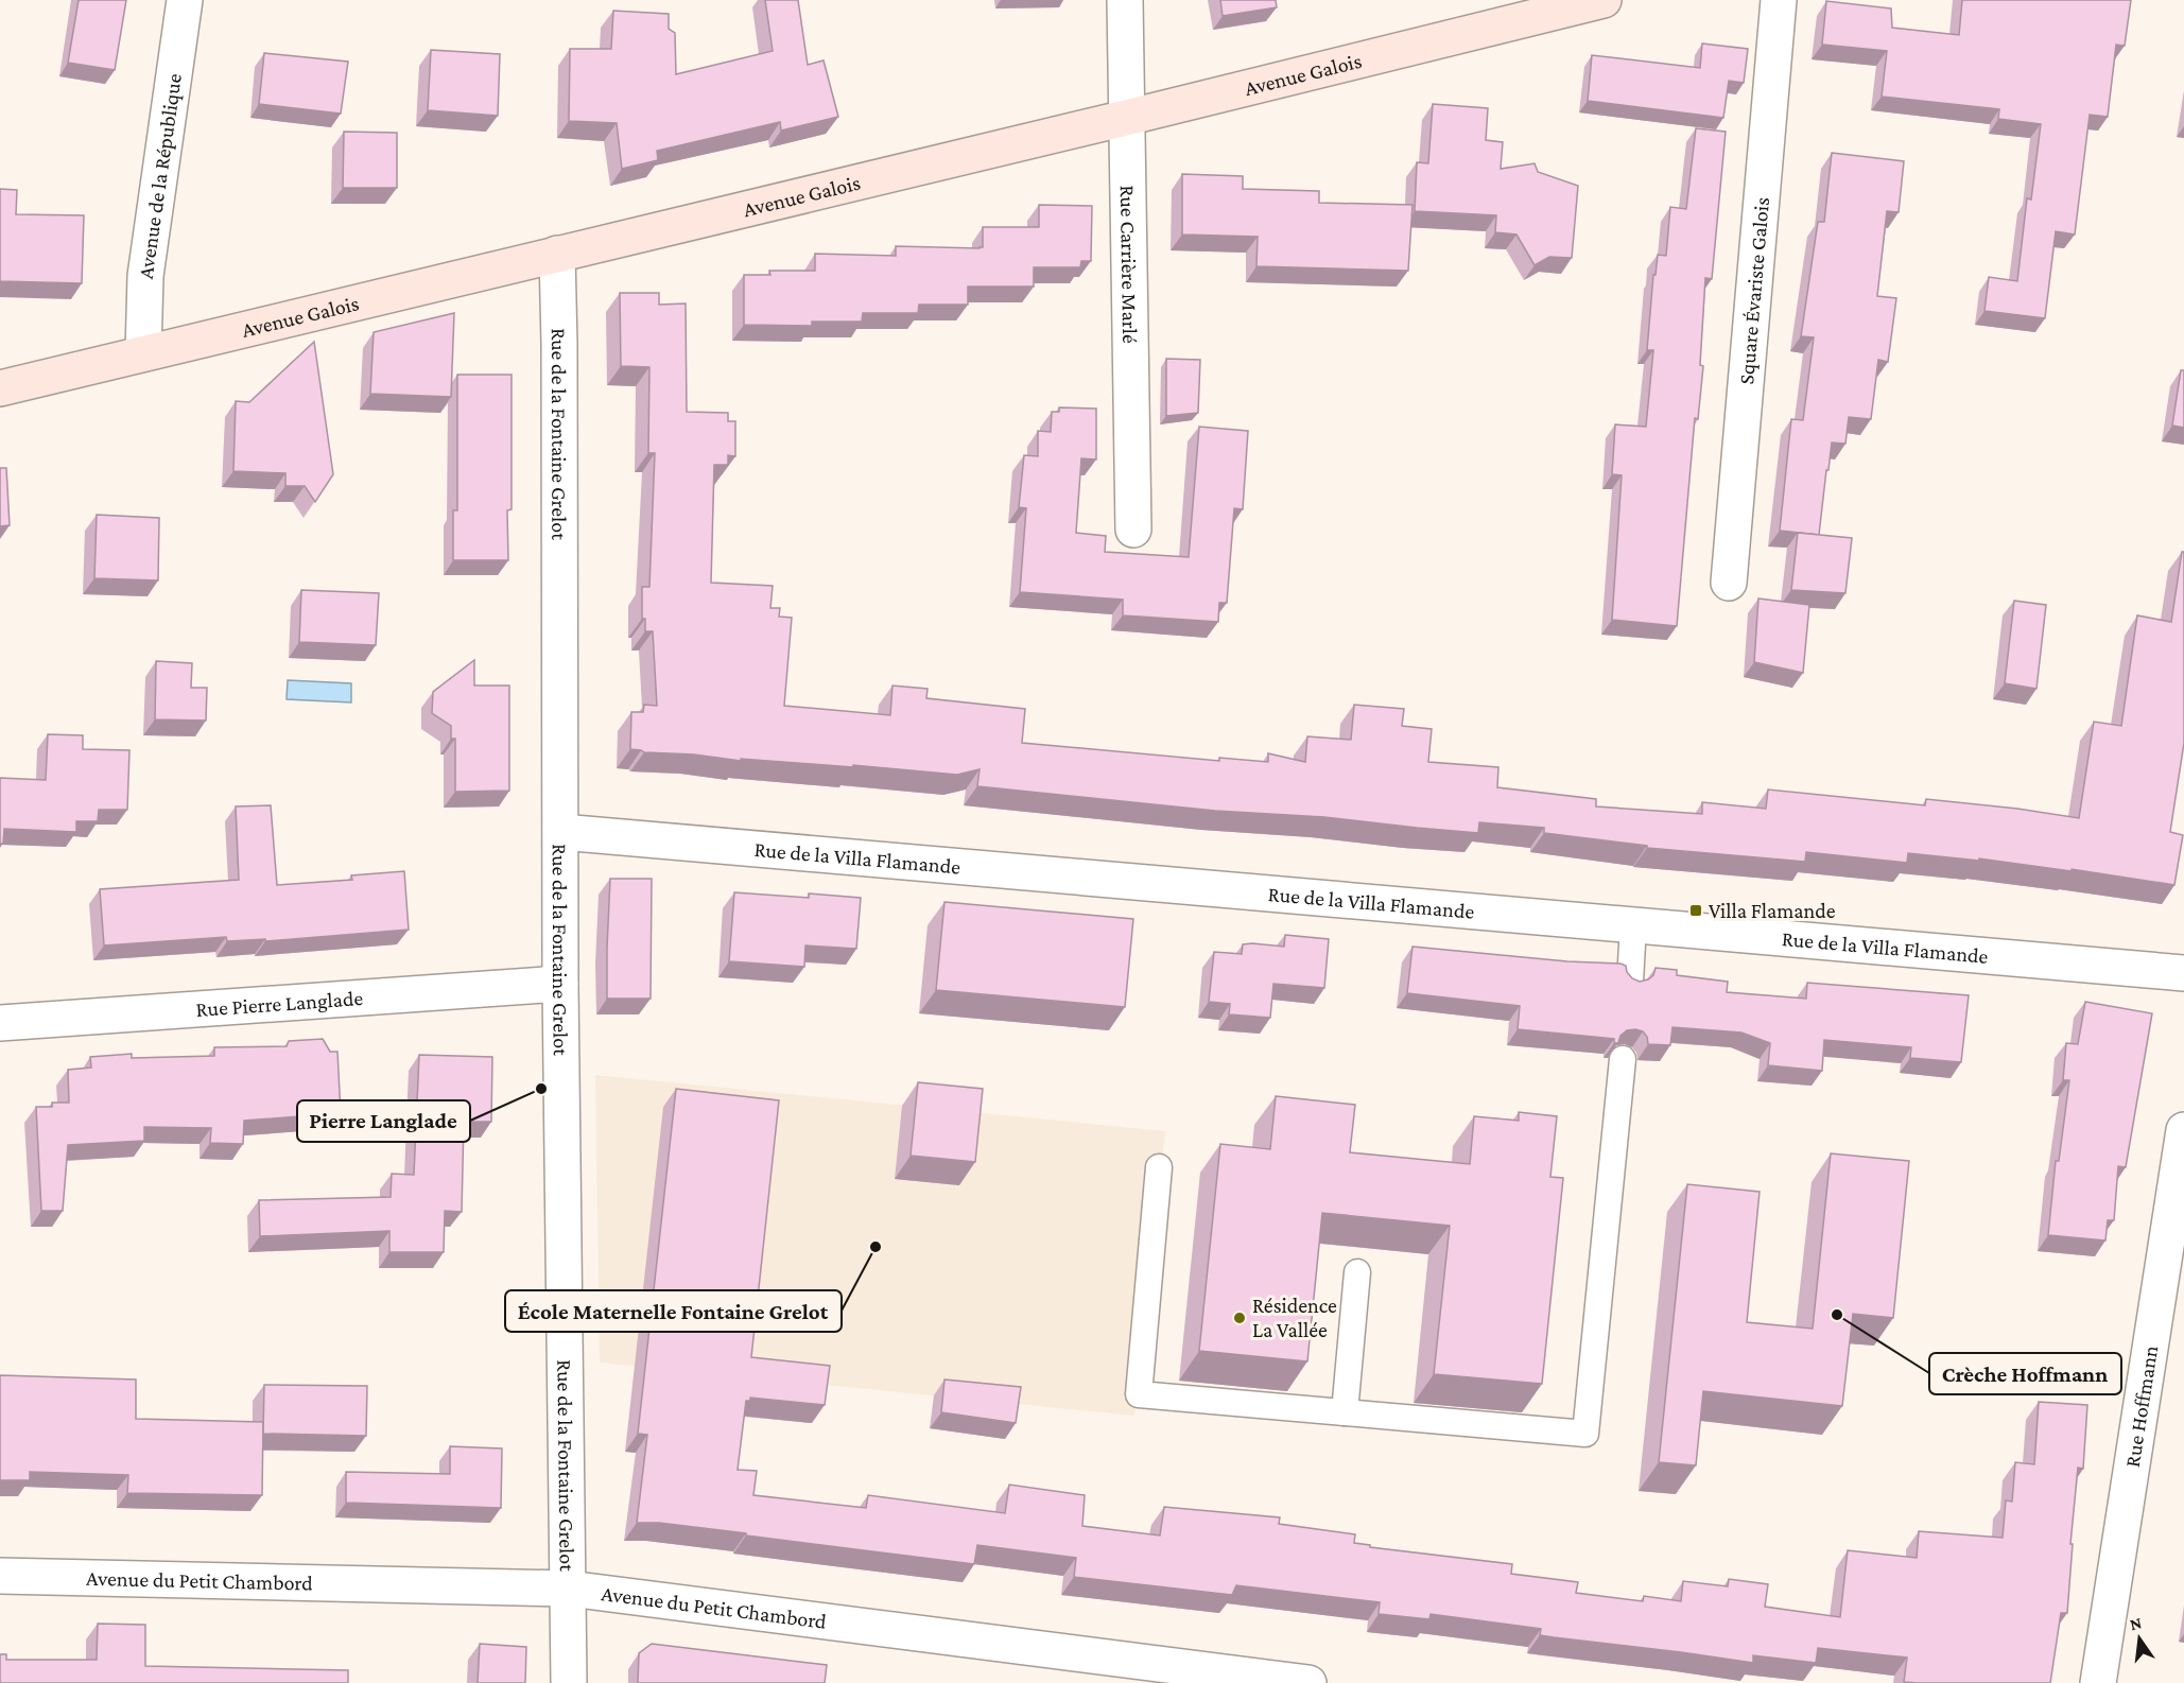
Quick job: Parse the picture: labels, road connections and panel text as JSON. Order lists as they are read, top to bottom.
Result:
{
  "streets": {
    "main road": ["Avenue Galois"],
    "street": [
      "Avenue de la République",
      "Rue Carrière Marlé",
      "Square Évariste Galois",
      "Rue de la Fontaine Grelot",
      "Rue de la Villa Flamande",
      "Rue Pierre Langlade",
      "Rue Hoffmann",
      "Avenue du Petit Chambord"
    ]
  },
  "crossings": [
    ["Avenue Galois", "Avenue de la République"],
    ["Avenue Galois", "Rue Carrière Marlé"],
    ["Avenue Galois", "Rue de la Fontaine Grelot"],
    ["Rue de la Fontaine Grelot", "Rue de la Villa Flamande"],
    ["Rue de la Fontaine Grelot", "Rue Pierre Langlade"],
    ["Rue de la Fontaine Grelot", "Avenue du Petit Chambord"]
  ],
  "places": {
    "transit": ["Villa Flamande"],
    "other": [
      "Pierre Langlade",
      "École Maternelle Fontaine Grelot",
      "Crèche Hoffmann",
      "Résidence La Vallée"
    ]
  },
  "north": "top"
}
